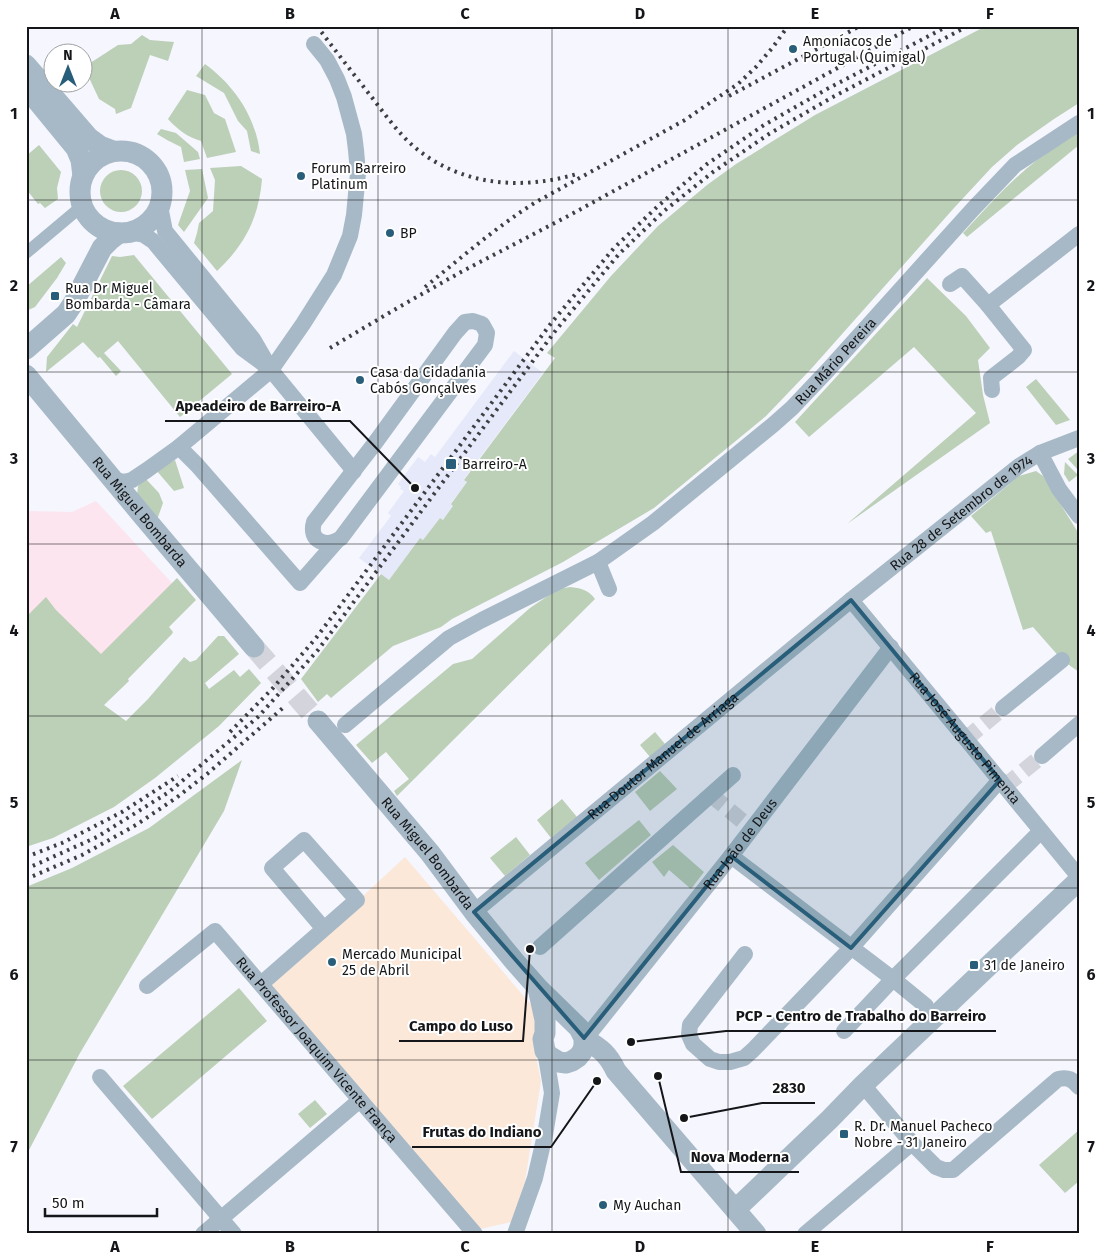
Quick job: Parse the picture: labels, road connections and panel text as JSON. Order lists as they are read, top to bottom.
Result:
{
  "streets": {
    "street": [
      "Rua Mário Pereira",
      "Rua Miguel Bombarda",
      "Rua 28 de Setembro de 1974",
      "Rua José Augusto Pimenta",
      "Rua Doutor Manuel de Arriaga",
      "Rua João de Deus",
      "Rua Professor Joaquim Vicente França"
    ]
  },
  "crossings": [
    ["Rua Miguel Bombarda", "Rua Doutor Manuel de Arriaga"],
    ["Rua Miguel Bombarda", "Rua João de Deus"],
    ["Rua 28 de Setembro de 1974", "Rua José Augusto Pimenta"],
    ["Rua 28 de Setembro de 1974", "Rua Doutor Manuel de Arriaga"],
    ["Rua José Augusto Pimenta", "Rua Doutor Manuel de Arriaga"],
    ["Rua José Augusto Pimenta", "Rua João de Deus"]
  ],
  "places": {
    "other": [
      "Amoníacos de Portugal (Quimigal)",
      "Forum Barreiro Platinum",
      "BP",
      "Casa da Cidadania Cabós Gonçalves",
      "Apeadeiro de Barreiro-A",
      "Campo do Luso",
      "Mercado Municipal 25 de Abril",
      "PCP - Centro de Trabalho do Barreiro",
      "Nova Moderna",
      "Frutas do Indiano",
      "2830",
      "My Auchan"
    ],
    "transit": [
      "Rua Dr Miguel Bombarda - Câmara",
      "Barreiro-A",
      "31 de Janeiro",
      "R. Dr. Manuel Pacheco Nobre - 31 Janeiro"
    ]
  },
  "scale_bar": "50 m",
  "north": "top",
  "grid": {
    "columns": [
      "A",
      "B",
      "C",
      "D",
      "E",
      "F"
    ],
    "rows": [
      "1",
      "2",
      "3",
      "4",
      "5",
      "6",
      "7"
    ]
  }
}
